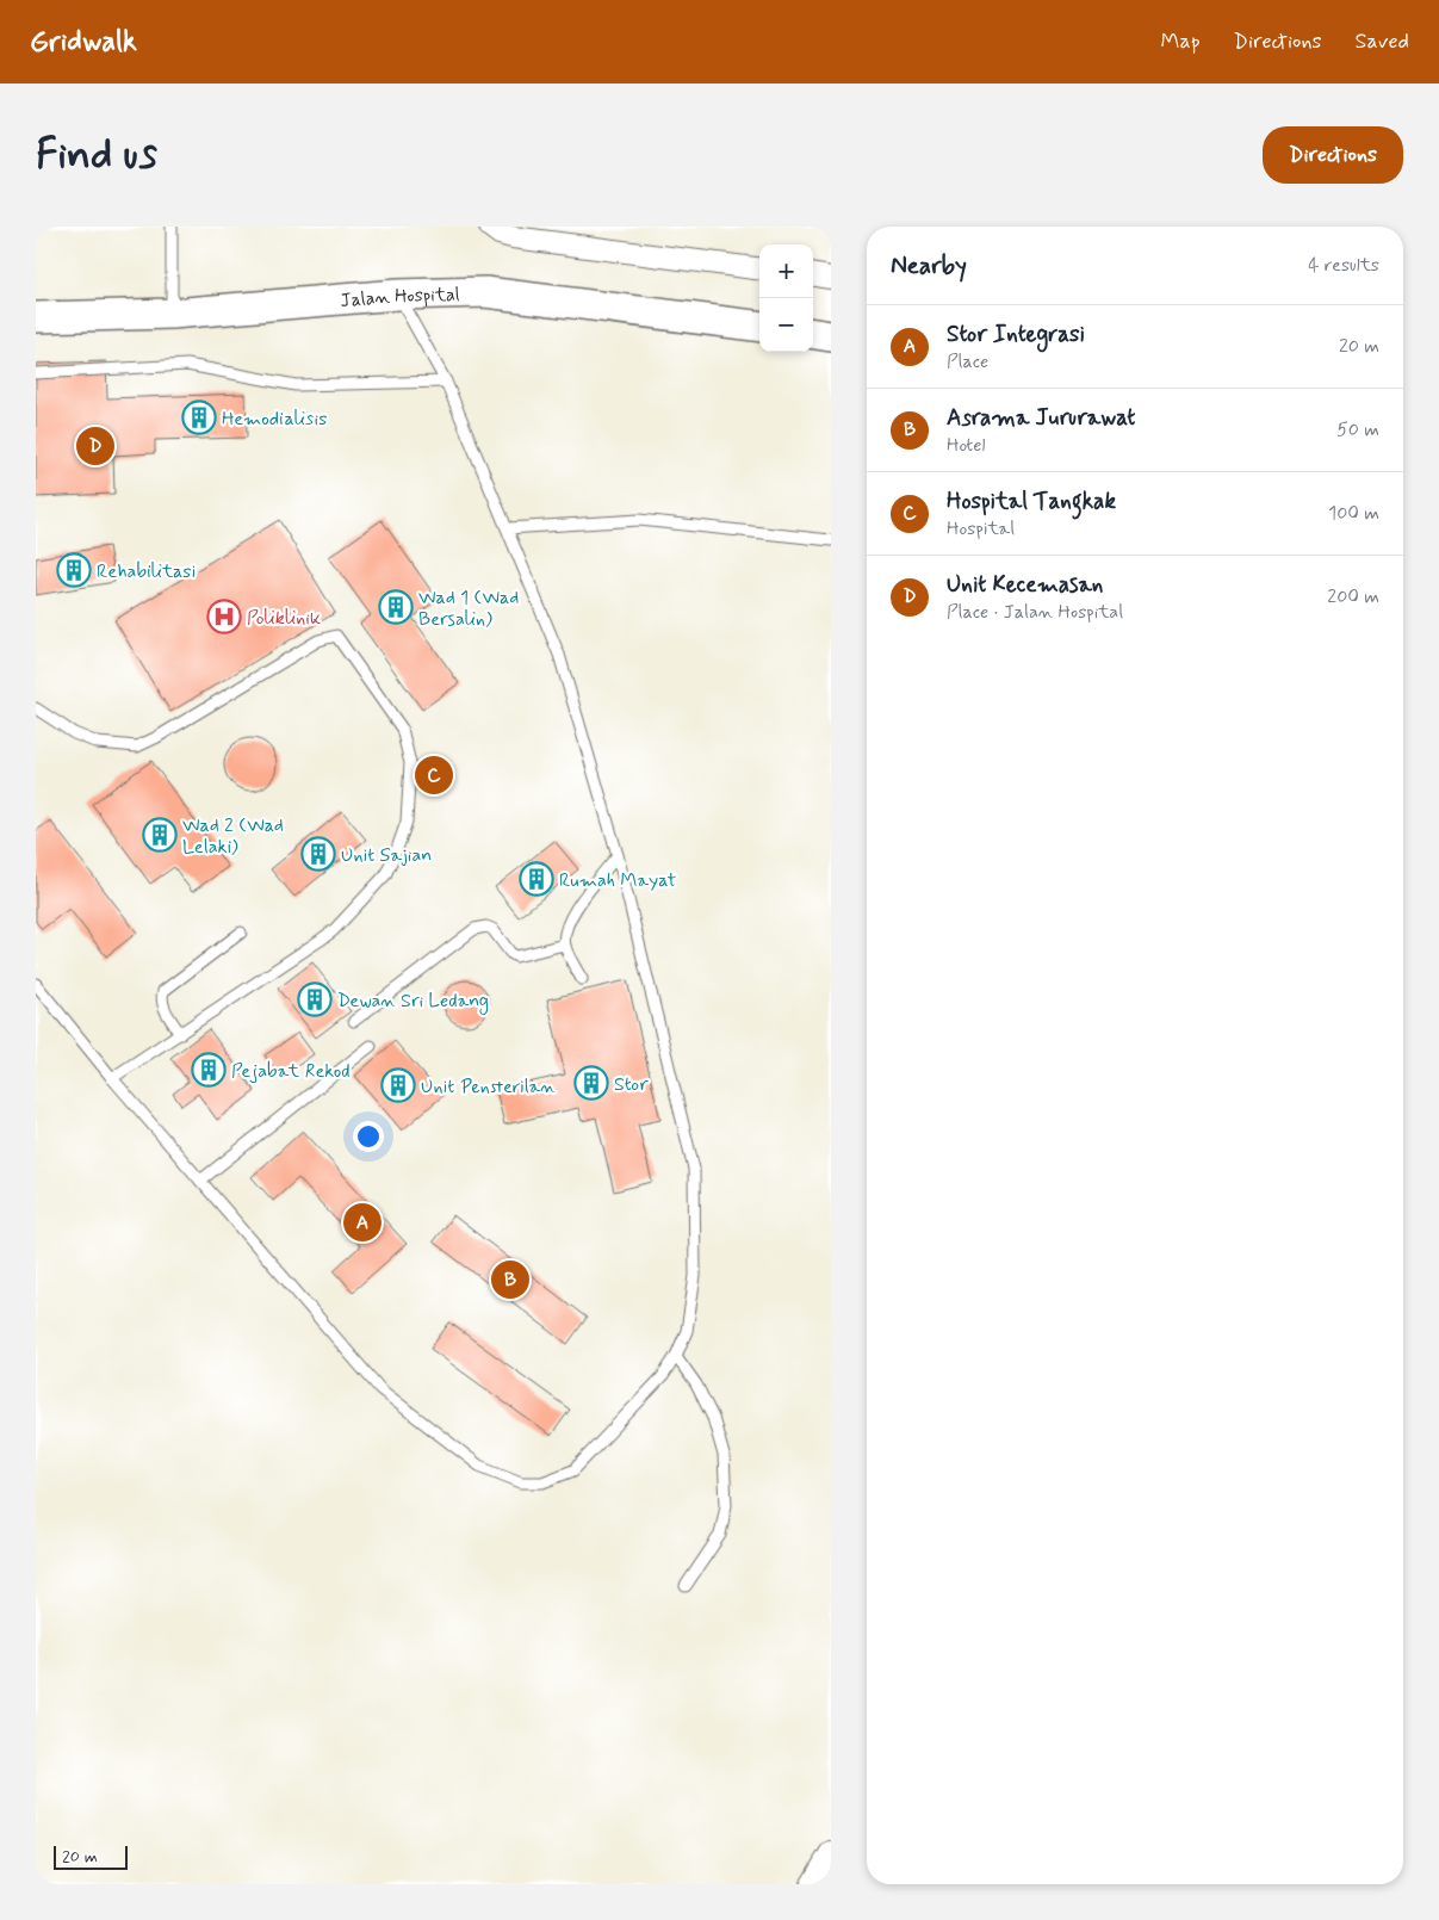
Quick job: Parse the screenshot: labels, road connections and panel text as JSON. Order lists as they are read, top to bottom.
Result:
{
  "streets": {
    "street": ["Jalan Hospital"]
  },
  "places": {
    "building": [
      "Hemodialisis",
      "Rehabilitasi",
      "Wad 1 (Wad Bersalin)",
      "Wad 2 (Wad Lelaki)",
      "Unit Sajian",
      "Rumah Mayat",
      "Dewan Sri Ledang",
      "Pejabat Rekod",
      "Stor",
      "Unit Pensterilan"
    ],
    "hospital": ["Poliklinik"]
  },
  "scale_bar": "20 m",
  "page": {
    "header": "Gridwalk",
    "nav": ["Map", "Directions", "Saved"],
    "buttons": "Directions",
    "title": "Find us",
    "heading": ["Nearby", "4 results"],
    "map_buttons": ["+", "−"],
    "list": [
      {
        "mark": "A",
        "name": "Stor Integrasi",
        "note": "Place",
        "value": "20 m"
      },
      {
        "mark": "B",
        "name": "Asrama Jururawat",
        "note": "Hotel",
        "value": "50 m"
      },
      {
        "mark": "C",
        "name": "Hospital Tangkak",
        "note": "Hospital",
        "value": "100 m"
      },
      {
        "mark": "D",
        "name": "Unit Kecemasan",
        "note": "Place · Jalan Hospital",
        "value": "200 m"
      }
    ],
    "pins": [
      "D",
      "C",
      "A",
      "B"
    ],
    "scale": "20 m"
  }
}
